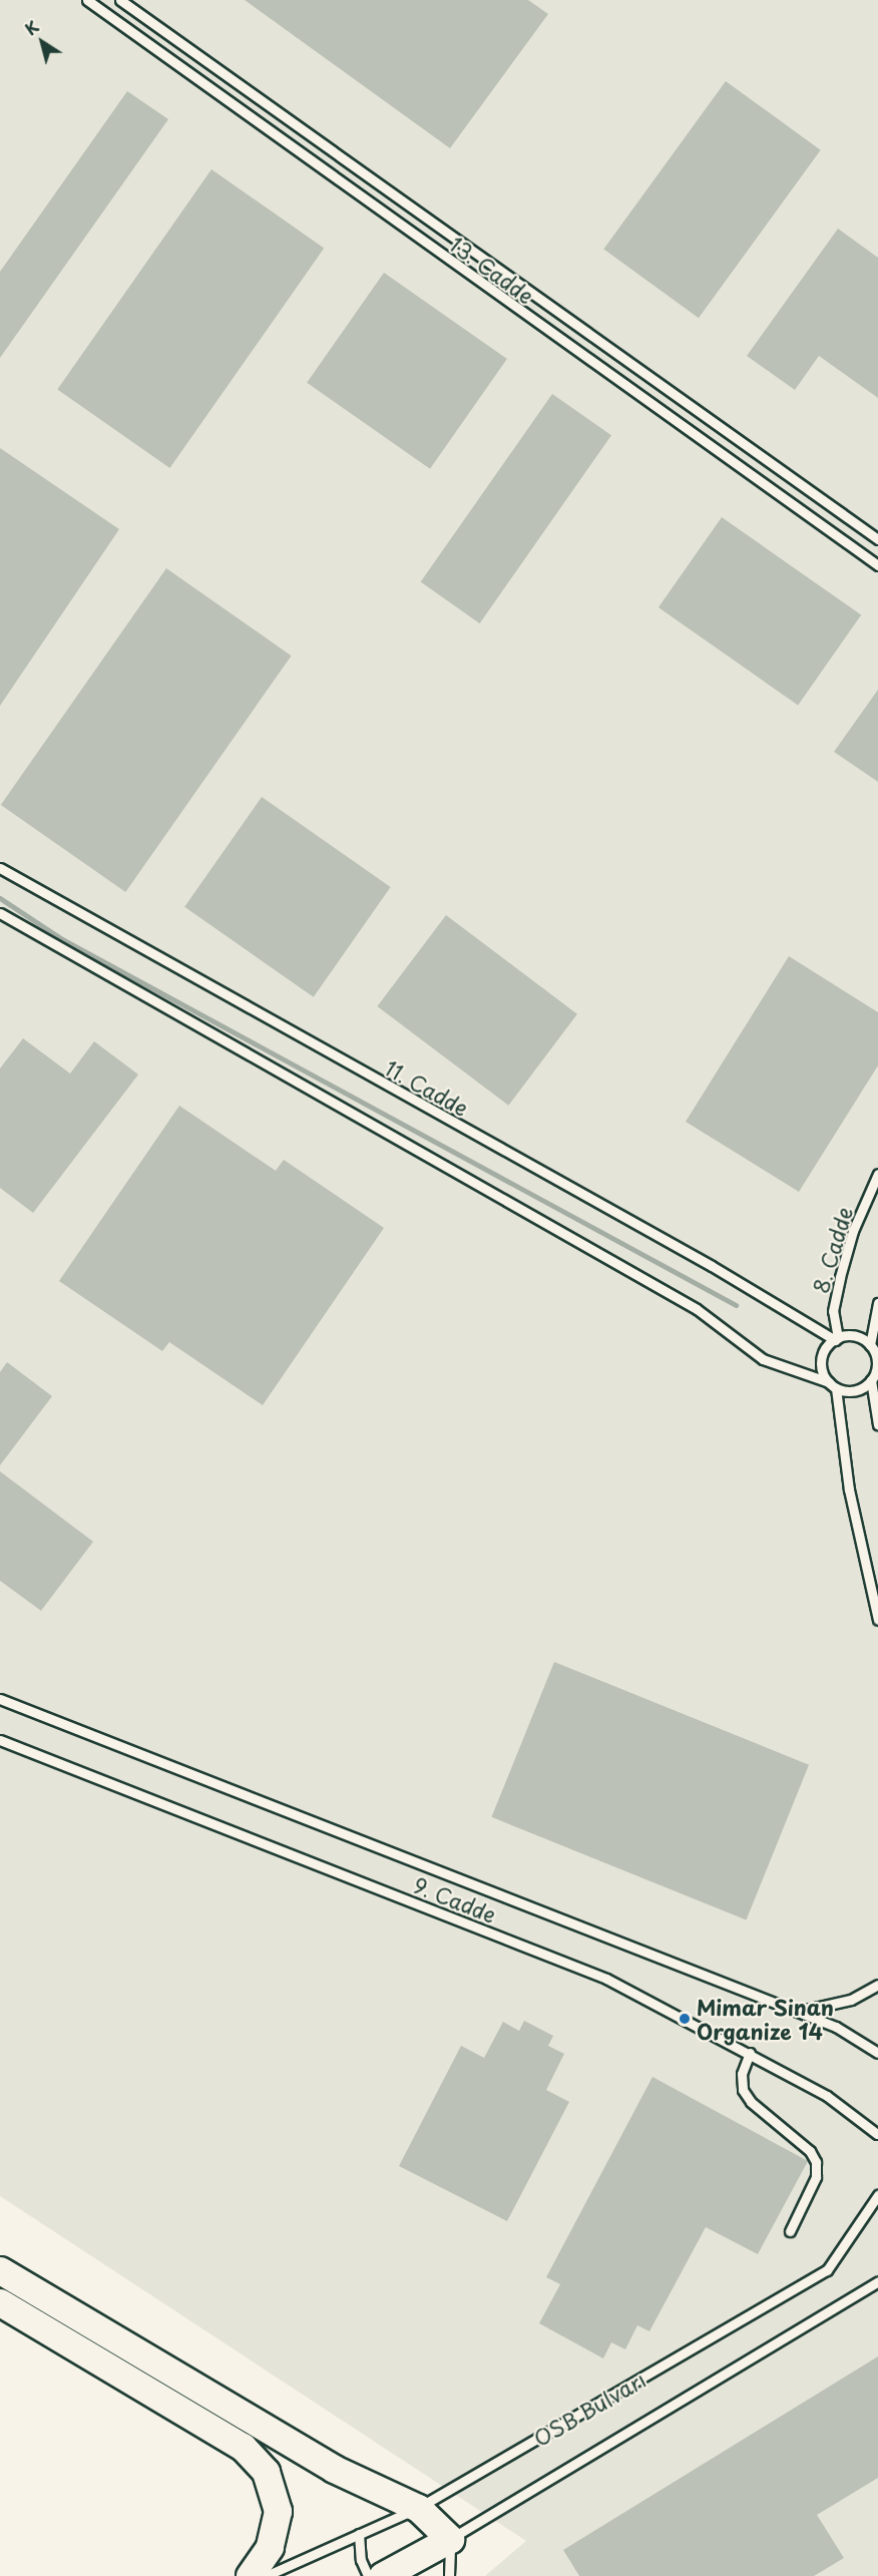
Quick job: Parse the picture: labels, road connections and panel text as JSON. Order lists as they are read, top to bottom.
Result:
{
  "streets": {
    "street": ["OSB Bulvarı"],
    "lane": [
      "13. Cadde",
      "11. Cadde",
      "8. Cadde",
      "9. Cadde"
    ]
  },
  "crossings": [
    ["11. Cadde", "8. Cadde"]
  ],
  "places": ["Mimar Sinan Organize 14"],
  "north": "top left"
}
